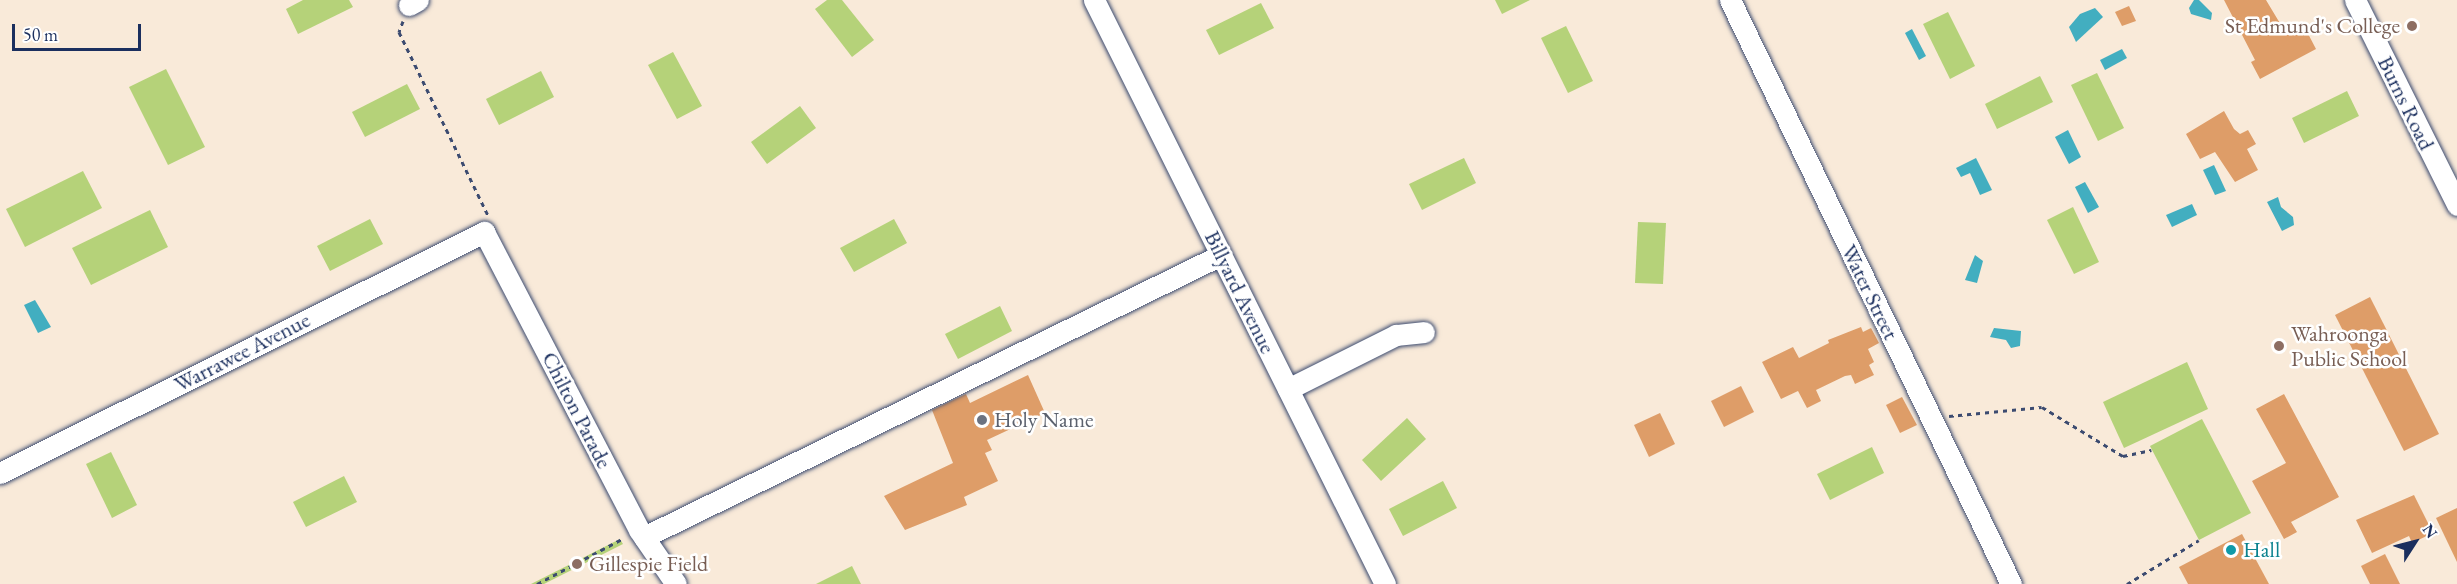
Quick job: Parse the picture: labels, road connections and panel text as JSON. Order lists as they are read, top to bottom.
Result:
{
  "streets": {
    "street": [
      "Burns Road",
      "Billyard Avenue",
      "Water Street",
      "Warrawee Avenue",
      "Chilton Parade"
    ]
  },
  "crossings": [
    ["Warrawee Avenue", "Chilton Parade"]
  ],
  "places": [
    "St Edmund's College",
    "Wahroonga Public School",
    "Holy Name",
    "Hall",
    "Gillespie Field"
  ],
  "scale_bar": "50 m",
  "north": "top right"
}
